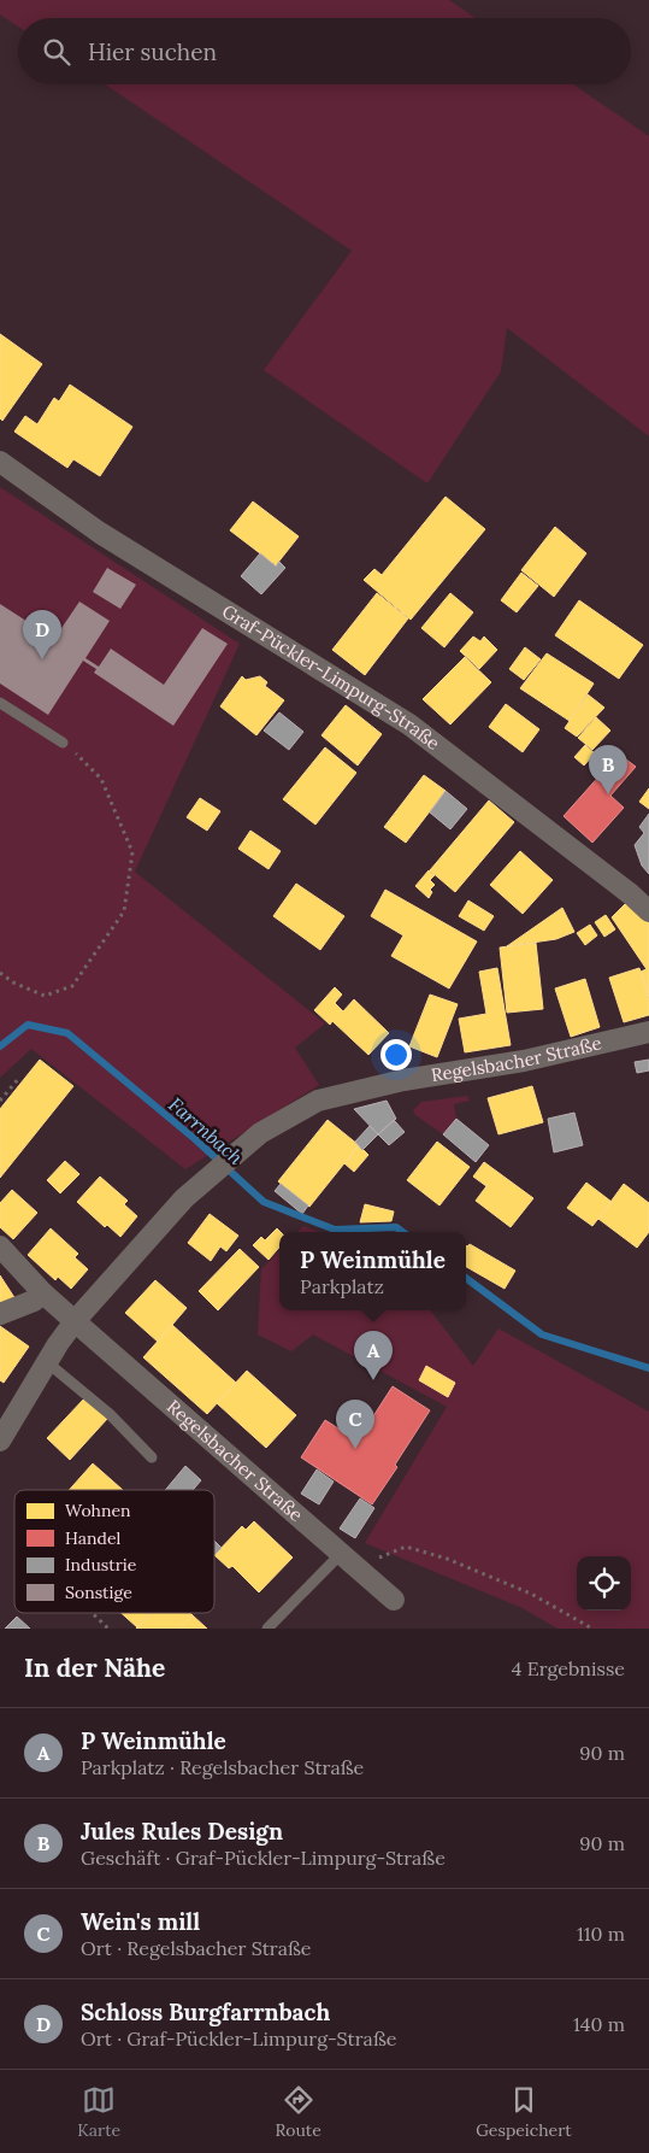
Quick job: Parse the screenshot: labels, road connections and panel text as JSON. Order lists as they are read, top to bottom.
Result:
{
  "streets": {
    "street": ["Graf-Pückler-Limpurg-Straße", "Regelsbacher Straße"]
  },
  "water": ["Farrnbach"],
  "legend": [
    "Wohnen",
    "Handel",
    "Industrie",
    "Sonstige"
  ],
  "page": {
    "search": "Hier suchen",
    "pins": [
      "D",
      "B",
      "A",
      "C"
    ],
    "popup": ["P Weinmühle", "Parkplatz"],
    "heading": ["In der Nähe", "4 Ergebnisse"],
    "list": [
      {
        "mark": "A",
        "name": "P Weinmühle",
        "note": "Parkplatz · Regelsbacher Straße",
        "value": "90 m"
      },
      {
        "mark": "B",
        "name": "Jules Rules Design",
        "note": "Geschäft · Graf-Pückler-Limpurg-Straße",
        "value": "90 m"
      },
      {
        "mark": "C",
        "name": "Wein's mill",
        "note": "Ort · Regelsbacher Straße",
        "value": "110 m"
      },
      {
        "mark": "D",
        "name": "Schloss Burgfarrnbach",
        "note": "Ort · Graf-Pückler-Limpurg-Straße",
        "value": "140 m"
      }
    ],
    "nav": ["Karte", "Route", "Gespeichert"]
  }
}
